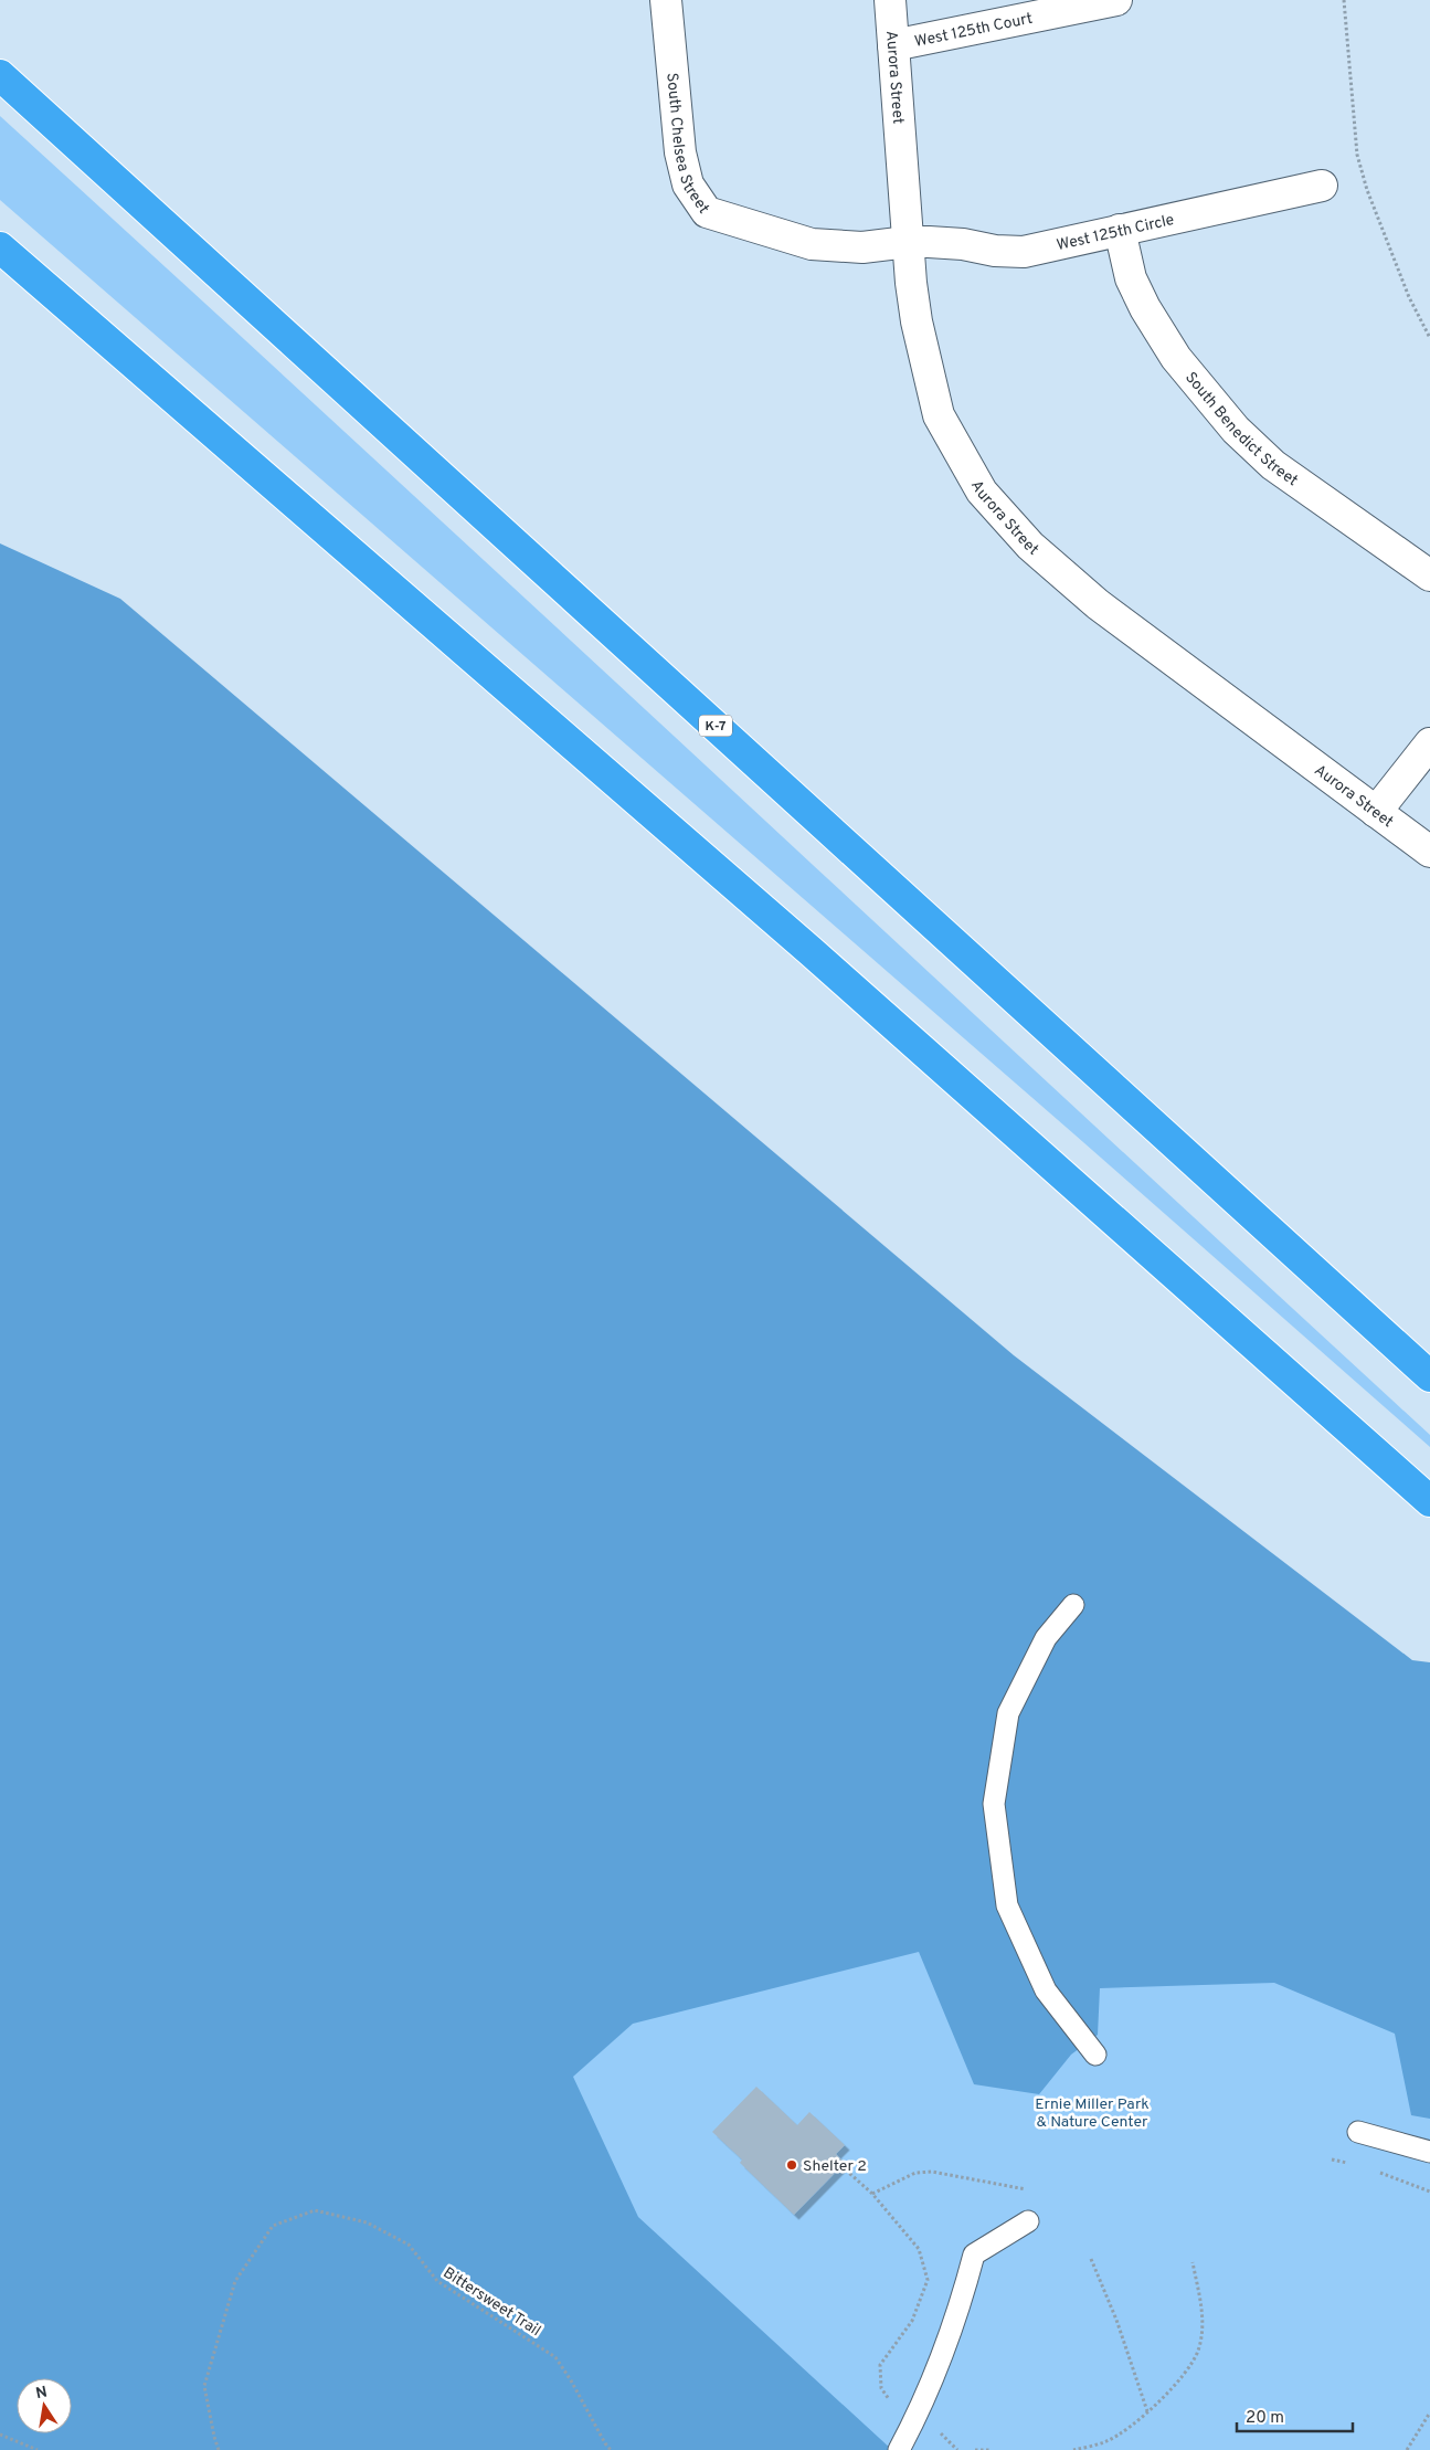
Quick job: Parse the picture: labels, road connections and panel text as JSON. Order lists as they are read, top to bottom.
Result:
{
  "streets": {
    "highway": ["K-7"],
    "street": [
      "West 125th Court",
      "Aurora Street",
      "South Chelsea Street",
      "West 125th Circle",
      "South Benedict Street"
    ],
    "path": ["Bittersweet Trail"]
  },
  "crossings": [
    ["West 125th Court", "Aurora Street"],
    ["Aurora Street", "South Chelsea Street"],
    ["Aurora Street", "West 125th Circle"],
    ["South Chelsea Street", "West 125th Circle"],
    ["West 125th Circle", "South Benedict Street"]
  ],
  "parks": ["Ernie Miller Park & Nature Center"],
  "places": ["Shelter 2"],
  "scale_bar": "20 m",
  "north": "top"
}
